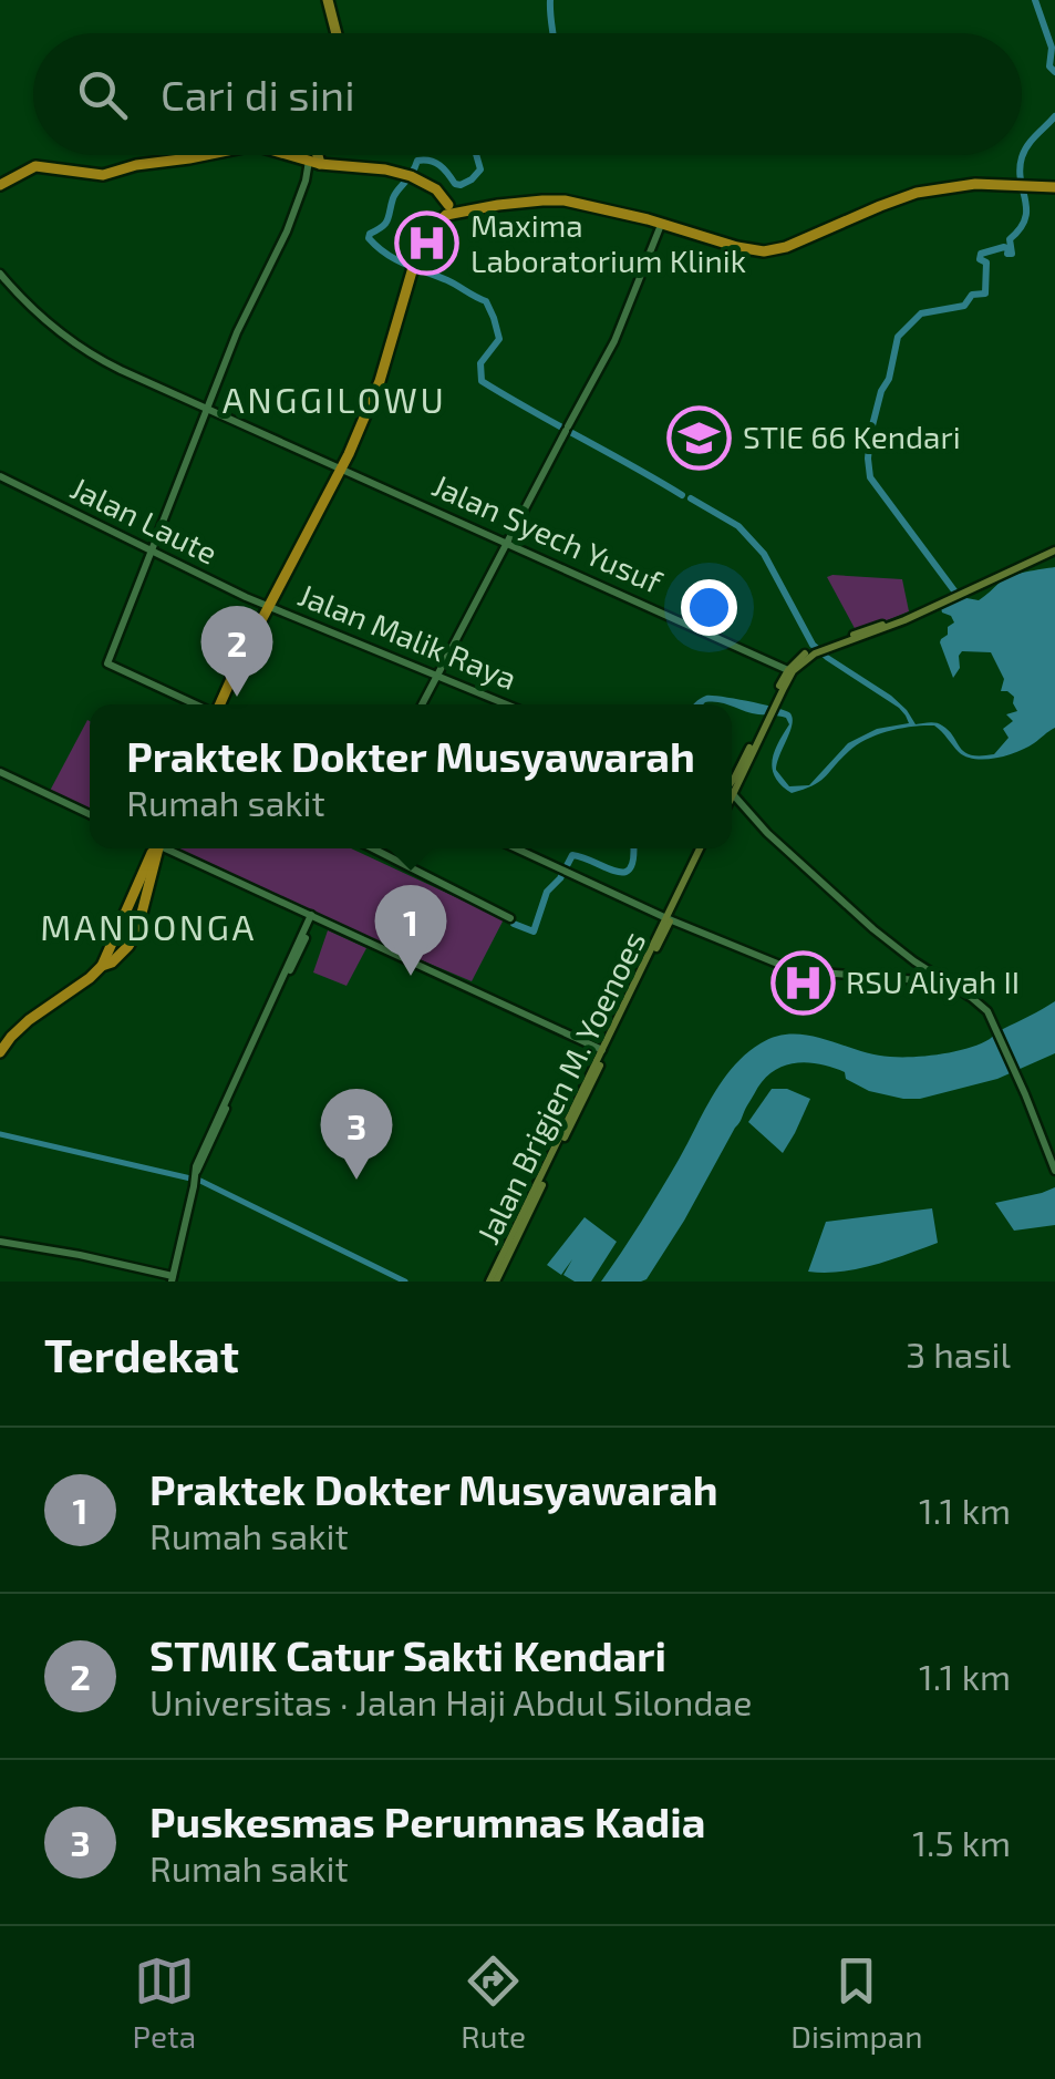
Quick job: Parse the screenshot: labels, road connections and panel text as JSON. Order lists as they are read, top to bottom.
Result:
{
  "streets": {
    "main road": ["Jalan Brigjen M. Yoenoes"],
    "street": ["Jalan Laute", "Jalan Syech Yusuf", "Jalan Malik Raya"]
  },
  "crossings": [
    ["Jalan Laute", "Jalan Malik Raya"]
  ],
  "districts": ["ANGGILOWU", "MANDONGA"],
  "places": {
    "hospital": ["Maxima Laboratorium Klinik", "RSU Aliyah II"],
    "school or university": ["STIE 66 Kendari"]
  },
  "page": {
    "search": "Cari di sini",
    "pins": ["2", "1", "3"],
    "popup": ["Praktek Dokter Musyawarah", "Rumah sakit"],
    "heading": ["Terdekat", "3 hasil"],
    "list": [
      {
        "mark": "1",
        "name": "Praktek Dokter Musyawarah",
        "note": "Rumah sakit",
        "value": "1.1 km"
      },
      {
        "mark": "2",
        "name": "STMIK Catur Sakti Kendari",
        "note": "Universitas · Jalan Haji Abdul Silondae",
        "value": "1.1 km"
      },
      {
        "mark": "3",
        "name": "Puskesmas Perumnas Kadia",
        "note": "Rumah sakit",
        "value": "1.5 km"
      }
    ],
    "nav": ["Peta", "Rute", "Disimpan"]
  }
}
